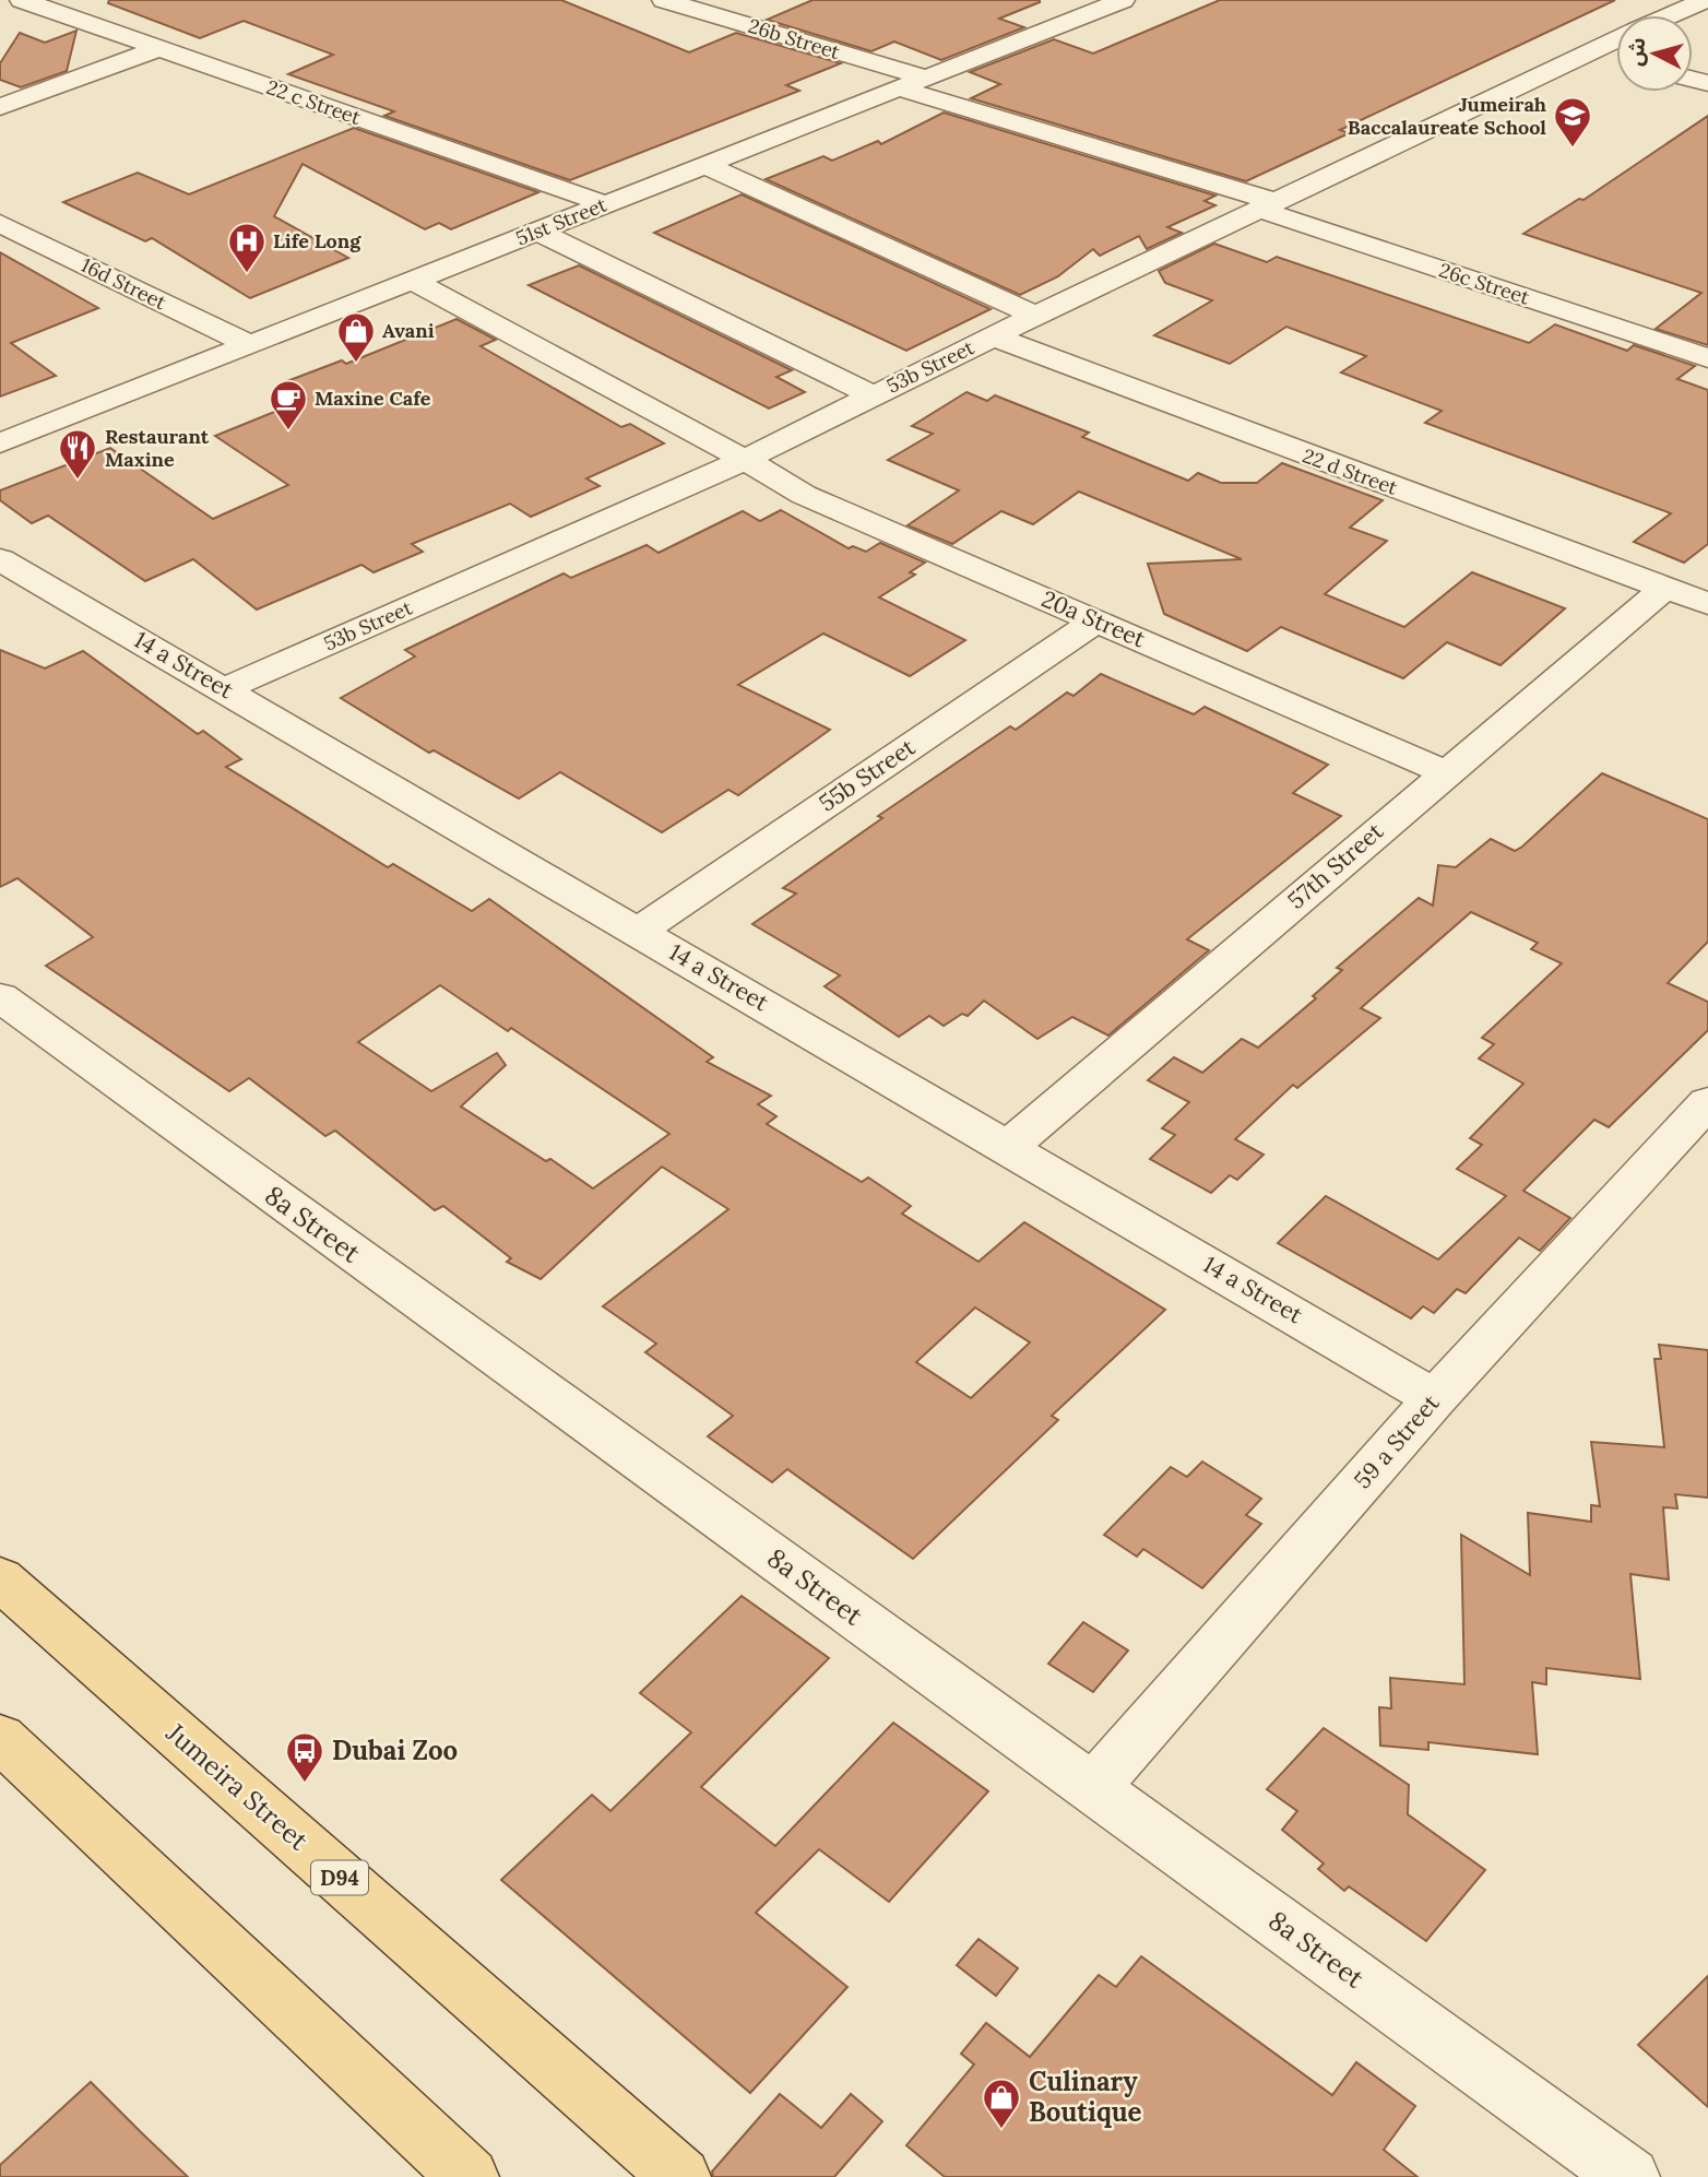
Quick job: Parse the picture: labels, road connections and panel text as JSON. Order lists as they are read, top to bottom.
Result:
{
  "streets": {
    "main road": ["Jumeira Street", "D94"],
    "street": [
      "26b Street",
      "22 c Street",
      "51st Street",
      "16d Street",
      "26c Street",
      "53b Street",
      "22 d Street",
      "20a Street",
      "14 a Street",
      "55b Street",
      "57th Street",
      "8a Street",
      "59 a Street"
    ]
  },
  "crossings": [
    ["26b Street", "51st Street"],
    ["26b Street", "26c Street"],
    ["26b Street", "53b Street"],
    ["22 c Street", "51st Street"],
    ["51st Street", "16d Street"],
    ["51st Street", "20a Street"],
    ["26c Street", "53b Street"],
    ["53b Street", "22 d Street"],
    ["53b Street", "20a Street"],
    ["53b Street", "14 a Street"],
    ["22 d Street", "57th Street"],
    ["20a Street", "55b Street"],
    ["20a Street", "57th Street"],
    ["14 a Street", "55b Street"],
    ["14 a Street", "57th Street"],
    ["14 a Street", "59 a Street"],
    ["8a Street", "59 a Street"]
  ],
  "places": {
    "school or university": ["Jumeirah Baccalaureate School"],
    "hospital": ["Life Long"],
    "shop": ["Avani", "Culinary Boutique"],
    "cafe": ["Maxine Cafe"],
    "restaurant": ["Restaurant Maxine"],
    "bus stop": ["Dubai Zoo"]
  },
  "north": "left"
}
